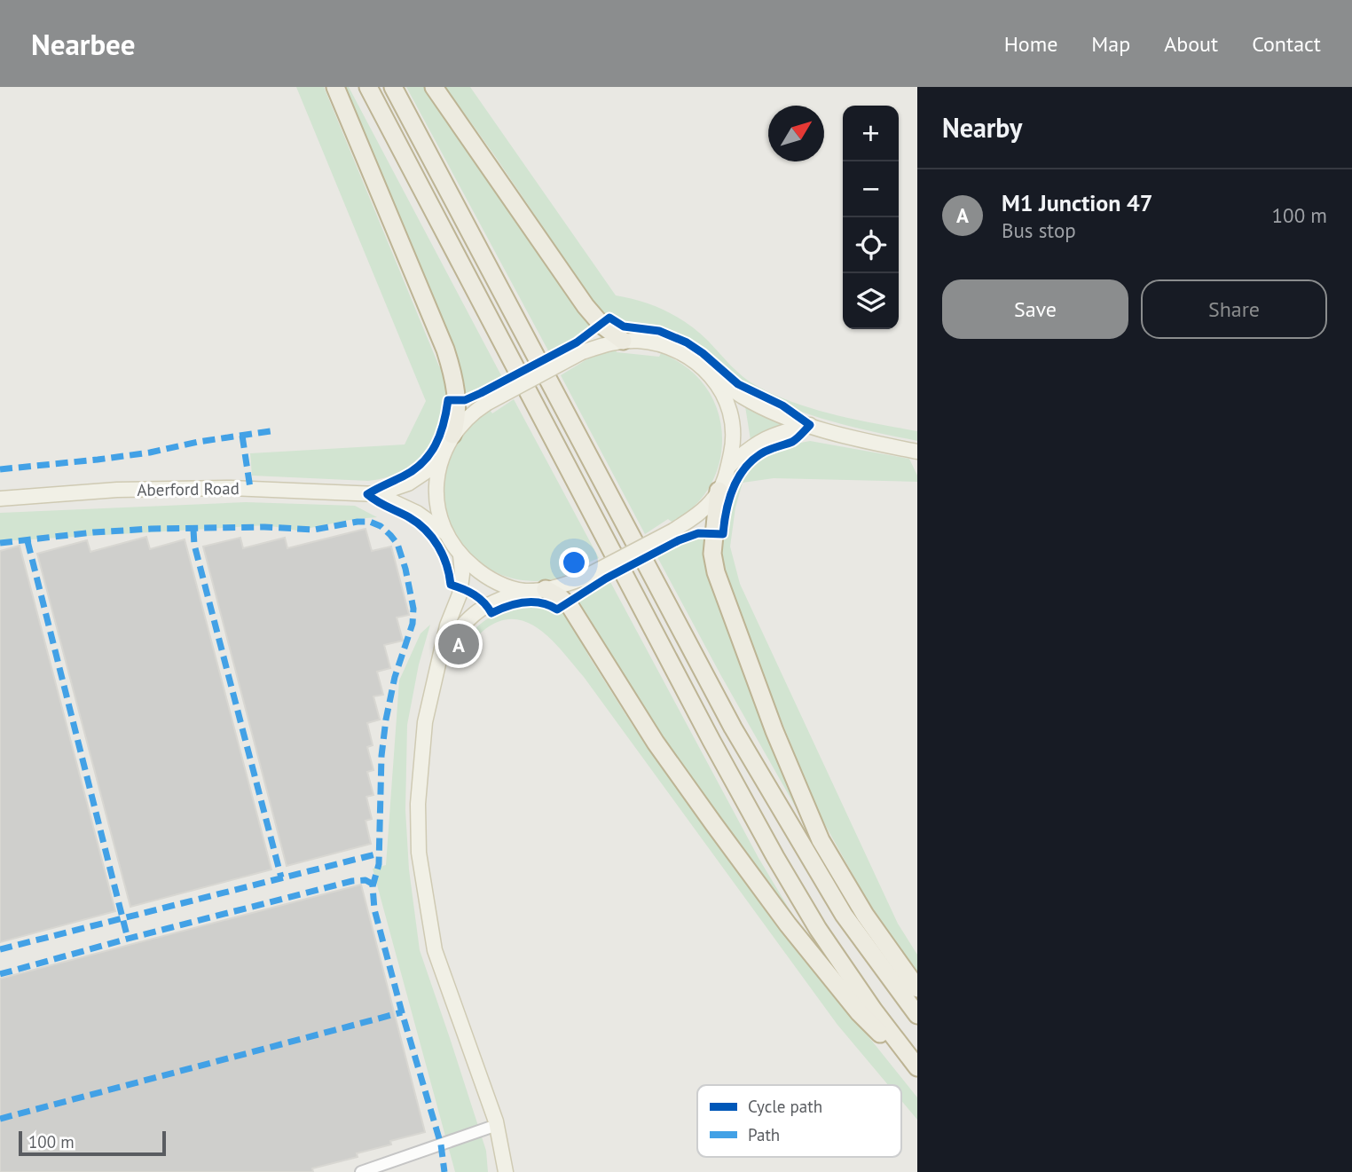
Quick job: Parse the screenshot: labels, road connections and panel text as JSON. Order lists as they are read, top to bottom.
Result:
{
  "streets": {
    "main road": ["Aberford Road"]
  },
  "legend": ["Cycle path", "Path"],
  "scale_bar": "100 m",
  "north": "top right",
  "page": {
    "header": "Nearbee",
    "nav": [
      "Home",
      "Map",
      "About",
      "Contact"
    ],
    "heading": "Nearby",
    "map_buttons": ["+", "−"],
    "list": [
      {
        "mark": "A",
        "name": "M1 Junction 47",
        "note": "Bus stop",
        "value": "100 m"
      }
    ],
    "buttons": ["Save", "Share"],
    "pins": "A",
    "scale": "100 m"
  }
}
